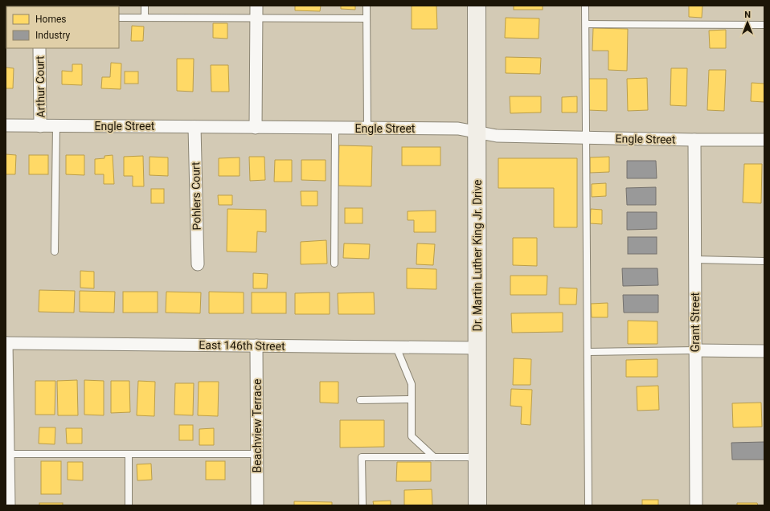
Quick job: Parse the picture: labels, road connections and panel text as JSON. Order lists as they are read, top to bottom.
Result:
{
  "streets": {
    "street": [
      "Arthur Court",
      "Engle Street",
      "Pohlers Court",
      "Dr. Martin Luther King Jr. Drive",
      "Grant Street",
      "East 146th Street",
      "Beachview Terrace"
    ]
  },
  "crossings": [
    ["Arthur Court", "Engle Street"],
    ["Engle Street", "Pohlers Court"],
    ["Engle Street", "Dr. Martin Luther King Jr. Drive"],
    ["Engle Street", "Grant Street"],
    ["Dr. Martin Luther King Jr. Drive", "East 146th Street"],
    ["East 146th Street", "Beachview Terrace"]
  ],
  "legend": ["Homes", "Industry"],
  "north": "top"
}
